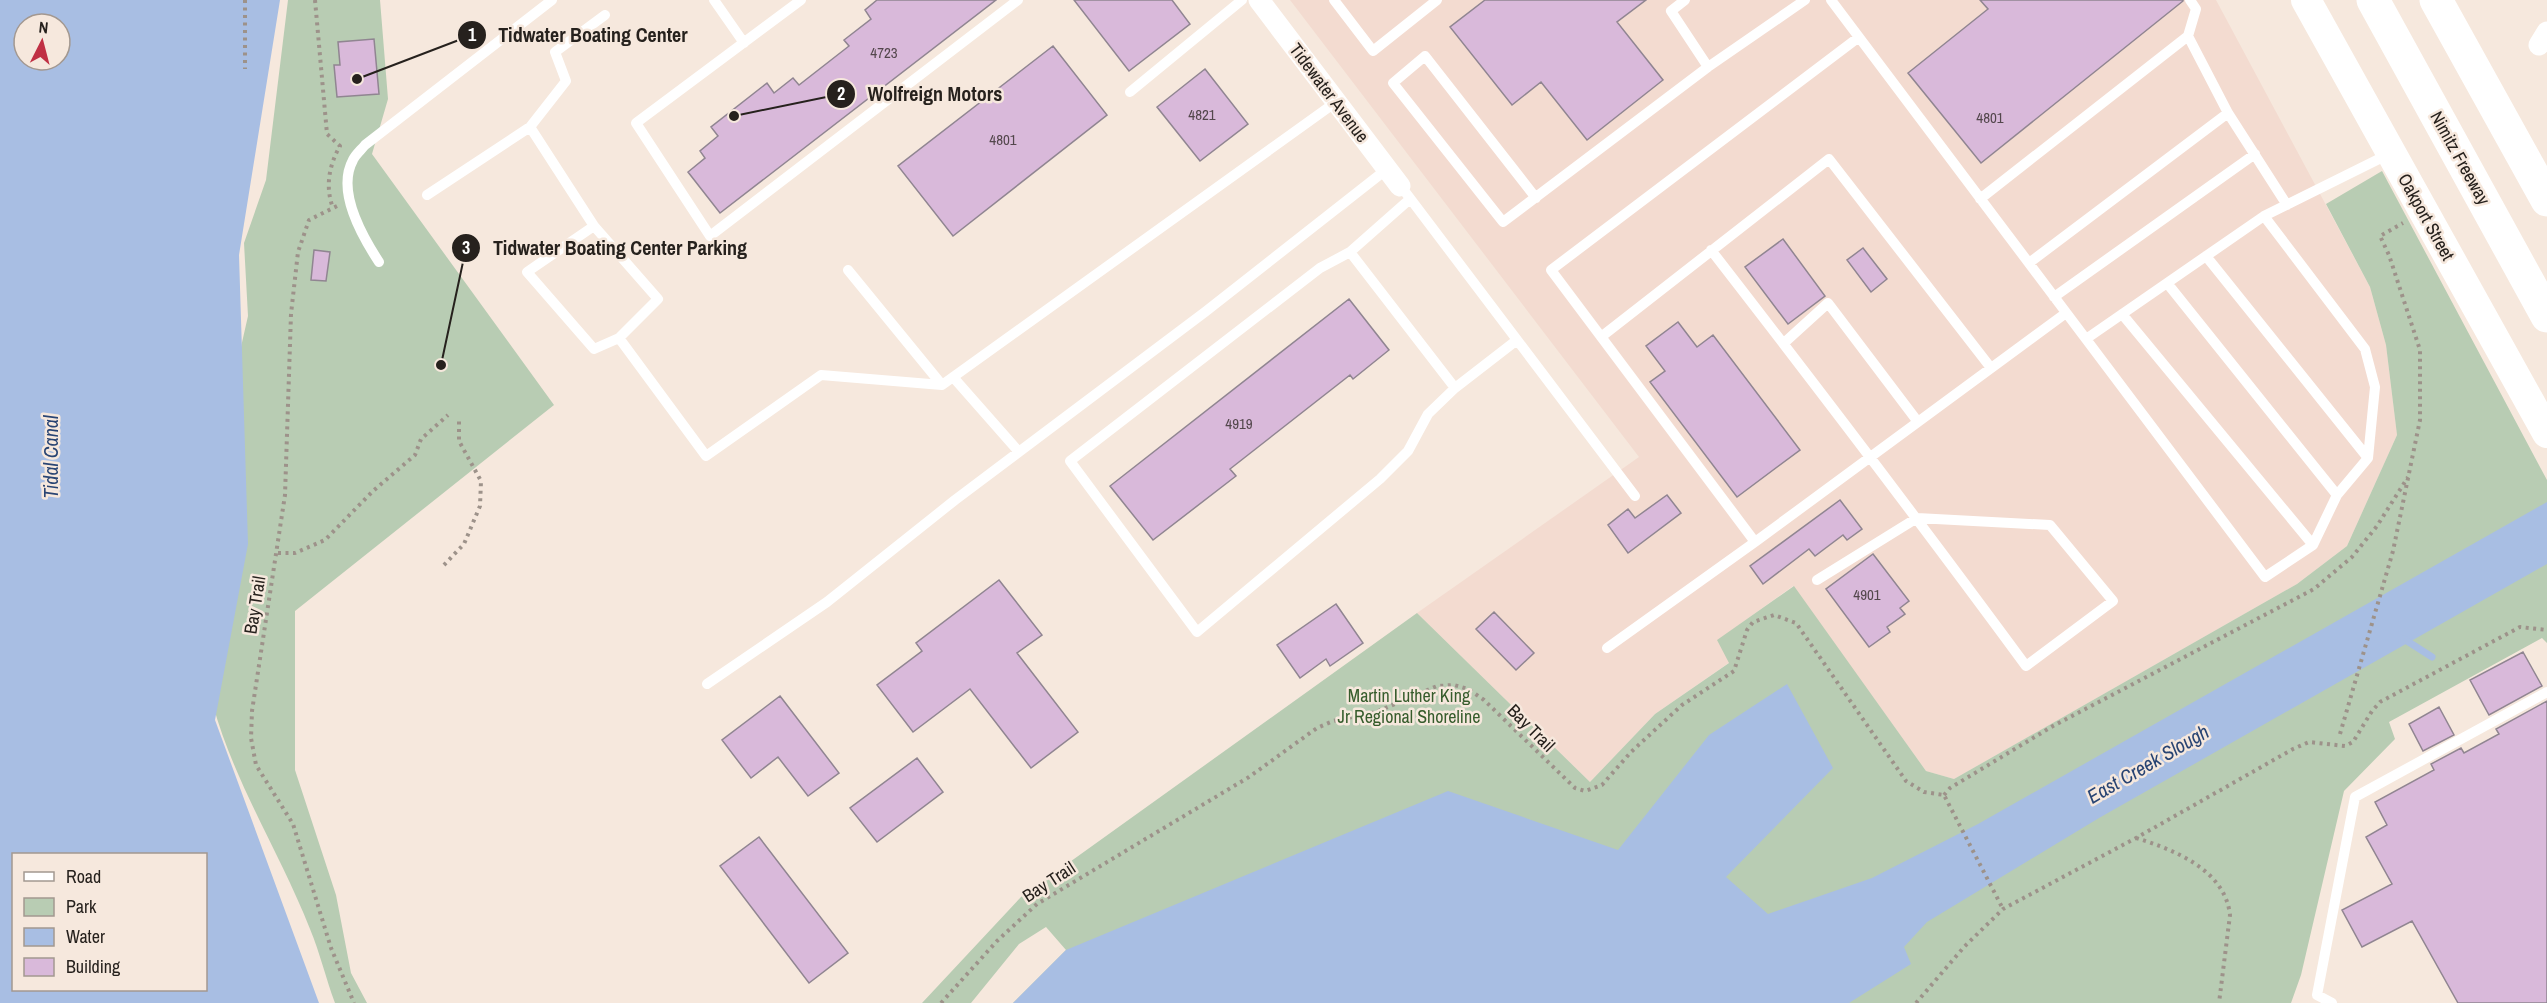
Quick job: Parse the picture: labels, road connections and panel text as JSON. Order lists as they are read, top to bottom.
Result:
{
  "streets": {
    "highway": ["Nimitz Freeway"],
    "main road": ["Oakport Street"],
    "street": ["Tidewater Avenue"],
    "path": ["Bay Trail"]
  },
  "water": ["Tidal Canal", "East Creek Slough"],
  "parks": ["Martin Luther King Jr Regional Shoreline"],
  "places": ["Tidwater Boating Center", "Wolfreign Motors", "Tidwater Boating Center Parking"],
  "house_numbers": [
    "4723",
    "4821",
    "4801",
    "4801",
    "4919",
    "4901"
  ],
  "legend": [
    "Road",
    "Park",
    "Water",
    "Building"
  ],
  "north": "top"
}
